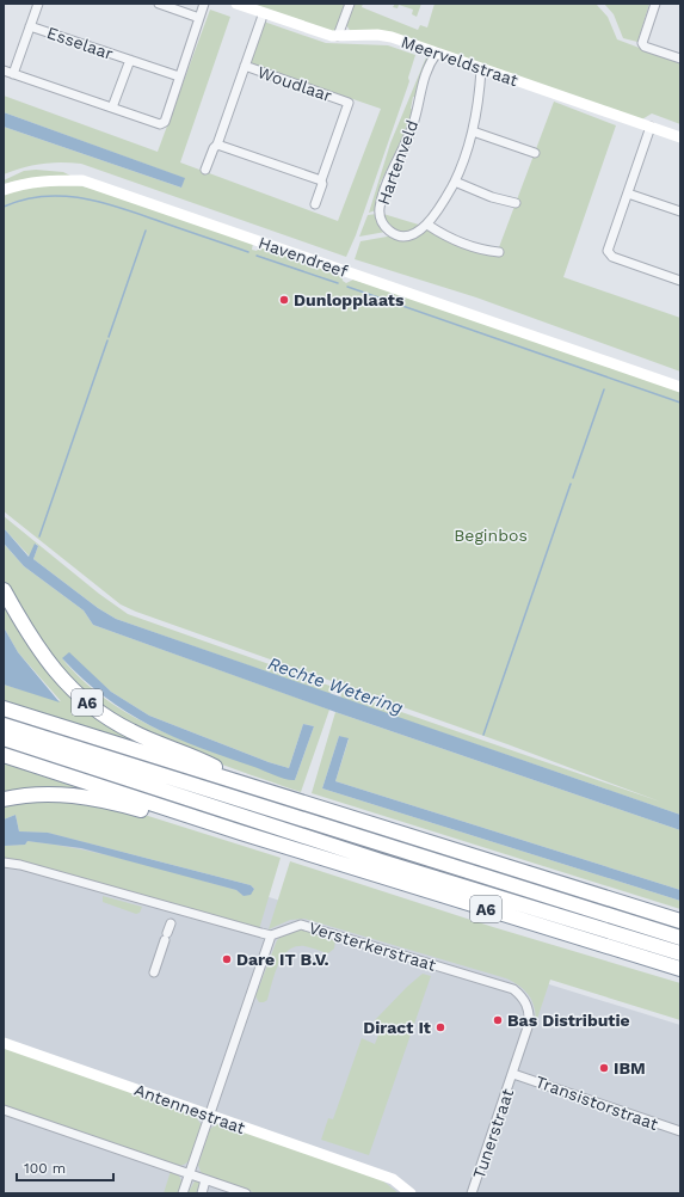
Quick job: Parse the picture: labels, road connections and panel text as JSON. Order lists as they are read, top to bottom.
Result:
{
  "streets": {
    "highway": ["A6"],
    "street": [
      "Esselaar",
      "Meerveldstraat",
      "Woudlaar",
      "Hartenveld",
      "Havendreef",
      "Versterkerstraat",
      "Transistorstraat",
      "Antennestraat",
      "Tunerstraat"
    ]
  },
  "crossings": [
    ["Meerveldstraat", "Woudlaar"],
    ["Meerveldstraat", "Hartenveld"],
    ["Versterkerstraat", "Transistorstraat"],
    ["Versterkerstraat", "Tunerstraat"],
    ["Transistorstraat", "Tunerstraat"]
  ],
  "water": ["Rechte Wetering"],
  "parks": ["Beginbos"],
  "places": [
    "Dunlopplaats",
    "Dare IT B.V.",
    "Bas Distributie",
    "Diract It",
    "IBM"
  ],
  "scale_bar": "100 m"
}
